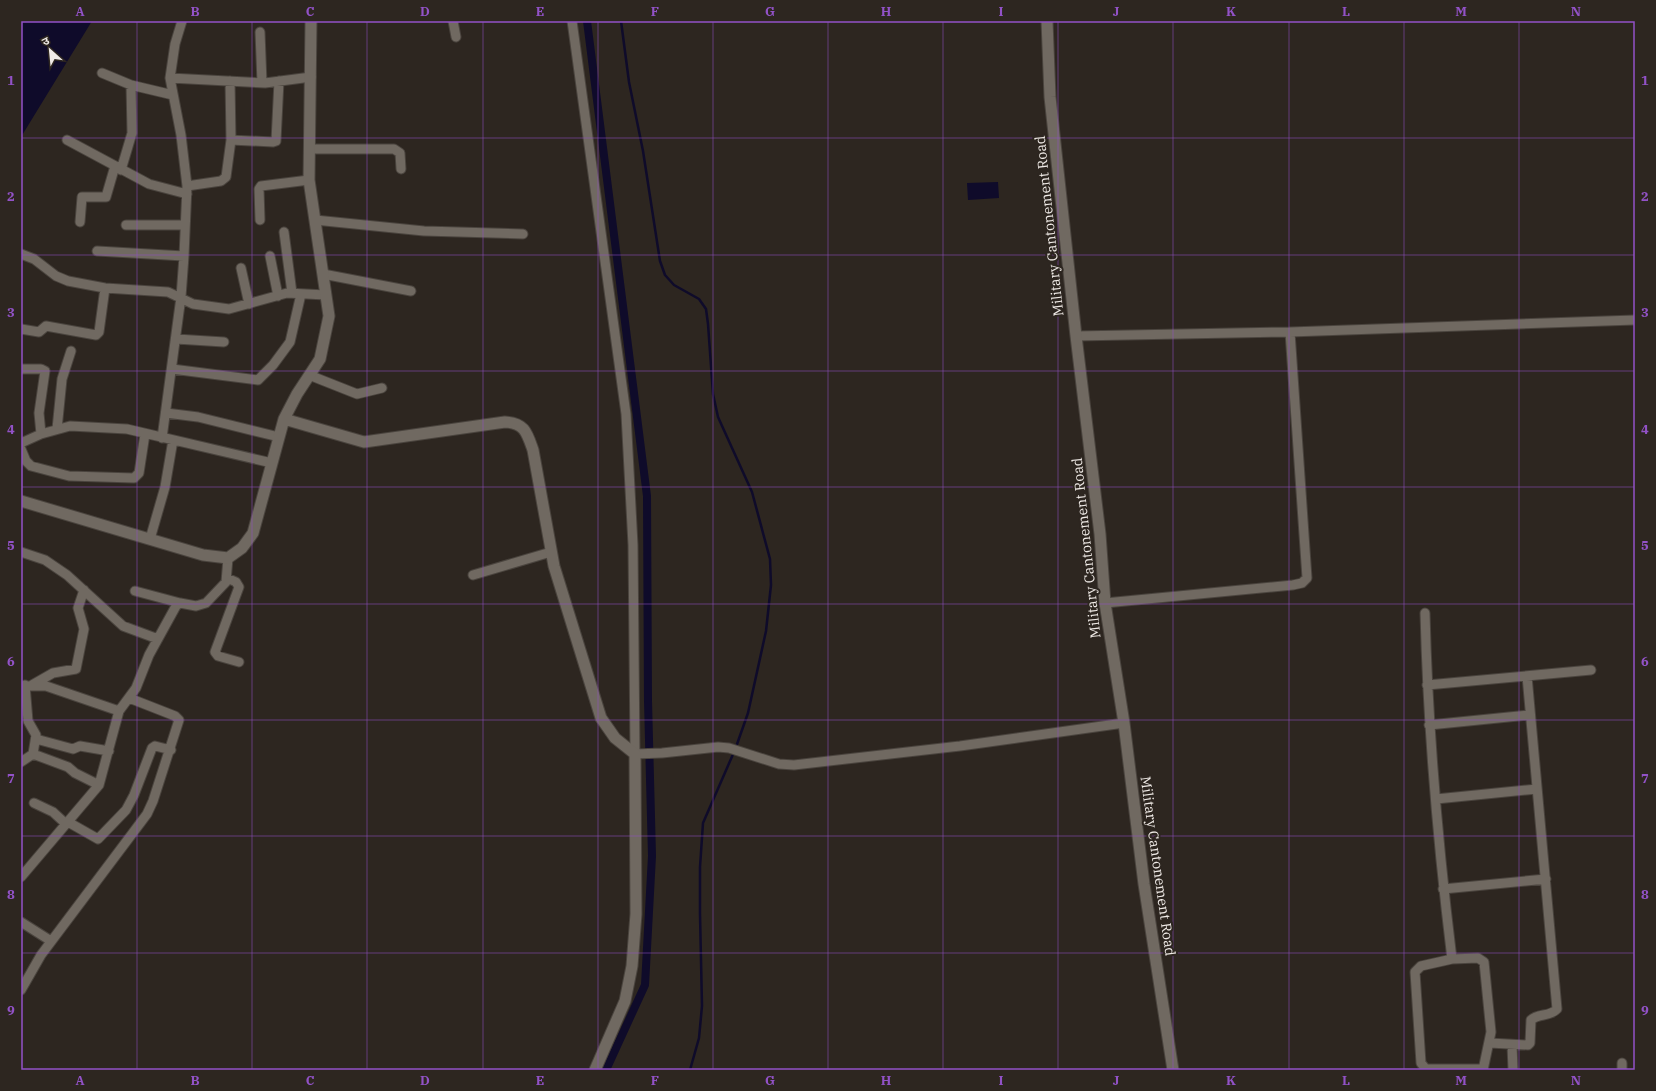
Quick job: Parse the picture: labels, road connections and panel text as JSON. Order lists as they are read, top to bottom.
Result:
{
  "streets": {
    "main road": ["Military Cantonement Road"]
  },
  "north": "top left",
  "grid": {
    "columns": [
      "A",
      "B",
      "C",
      "D",
      "E",
      "F",
      "G",
      "H",
      "I",
      "J",
      "K",
      "L",
      "M",
      "N"
    ],
    "rows": [
      "1",
      "2",
      "3",
      "4",
      "5",
      "6",
      "7",
      "8",
      "9"
    ]
  }
}
